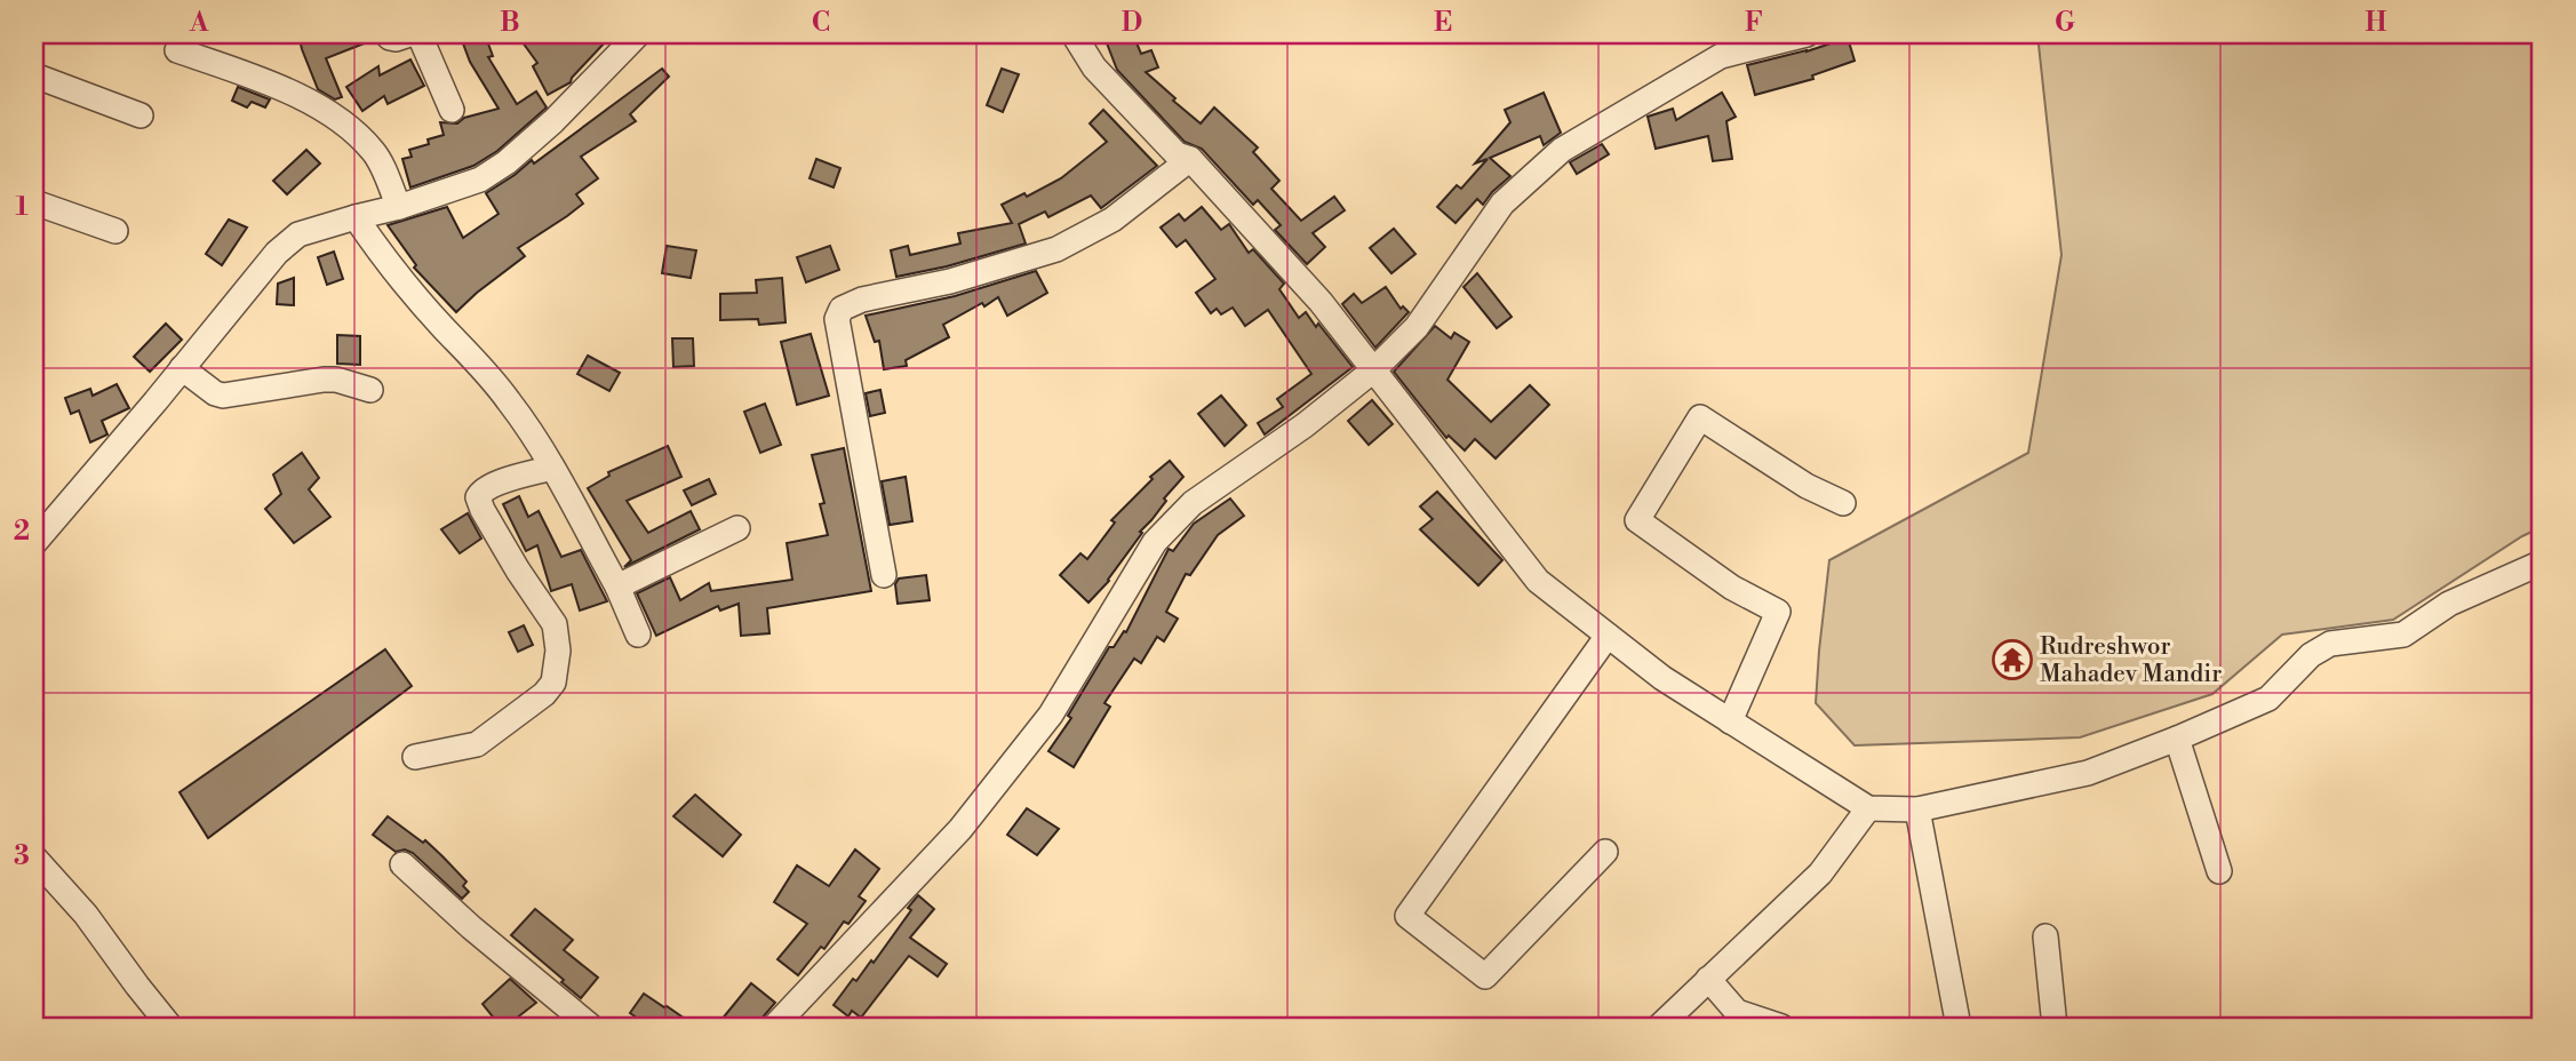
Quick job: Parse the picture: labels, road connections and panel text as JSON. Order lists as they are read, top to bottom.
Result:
{
  "places": {
    "temple": ["Rudreshwor Mahadev Mandir"]
  },
  "grid": {
    "columns": [
      "A",
      "B",
      "C",
      "D",
      "E",
      "F",
      "G",
      "H"
    ],
    "rows": ["1", "2", "3"]
  }
}
